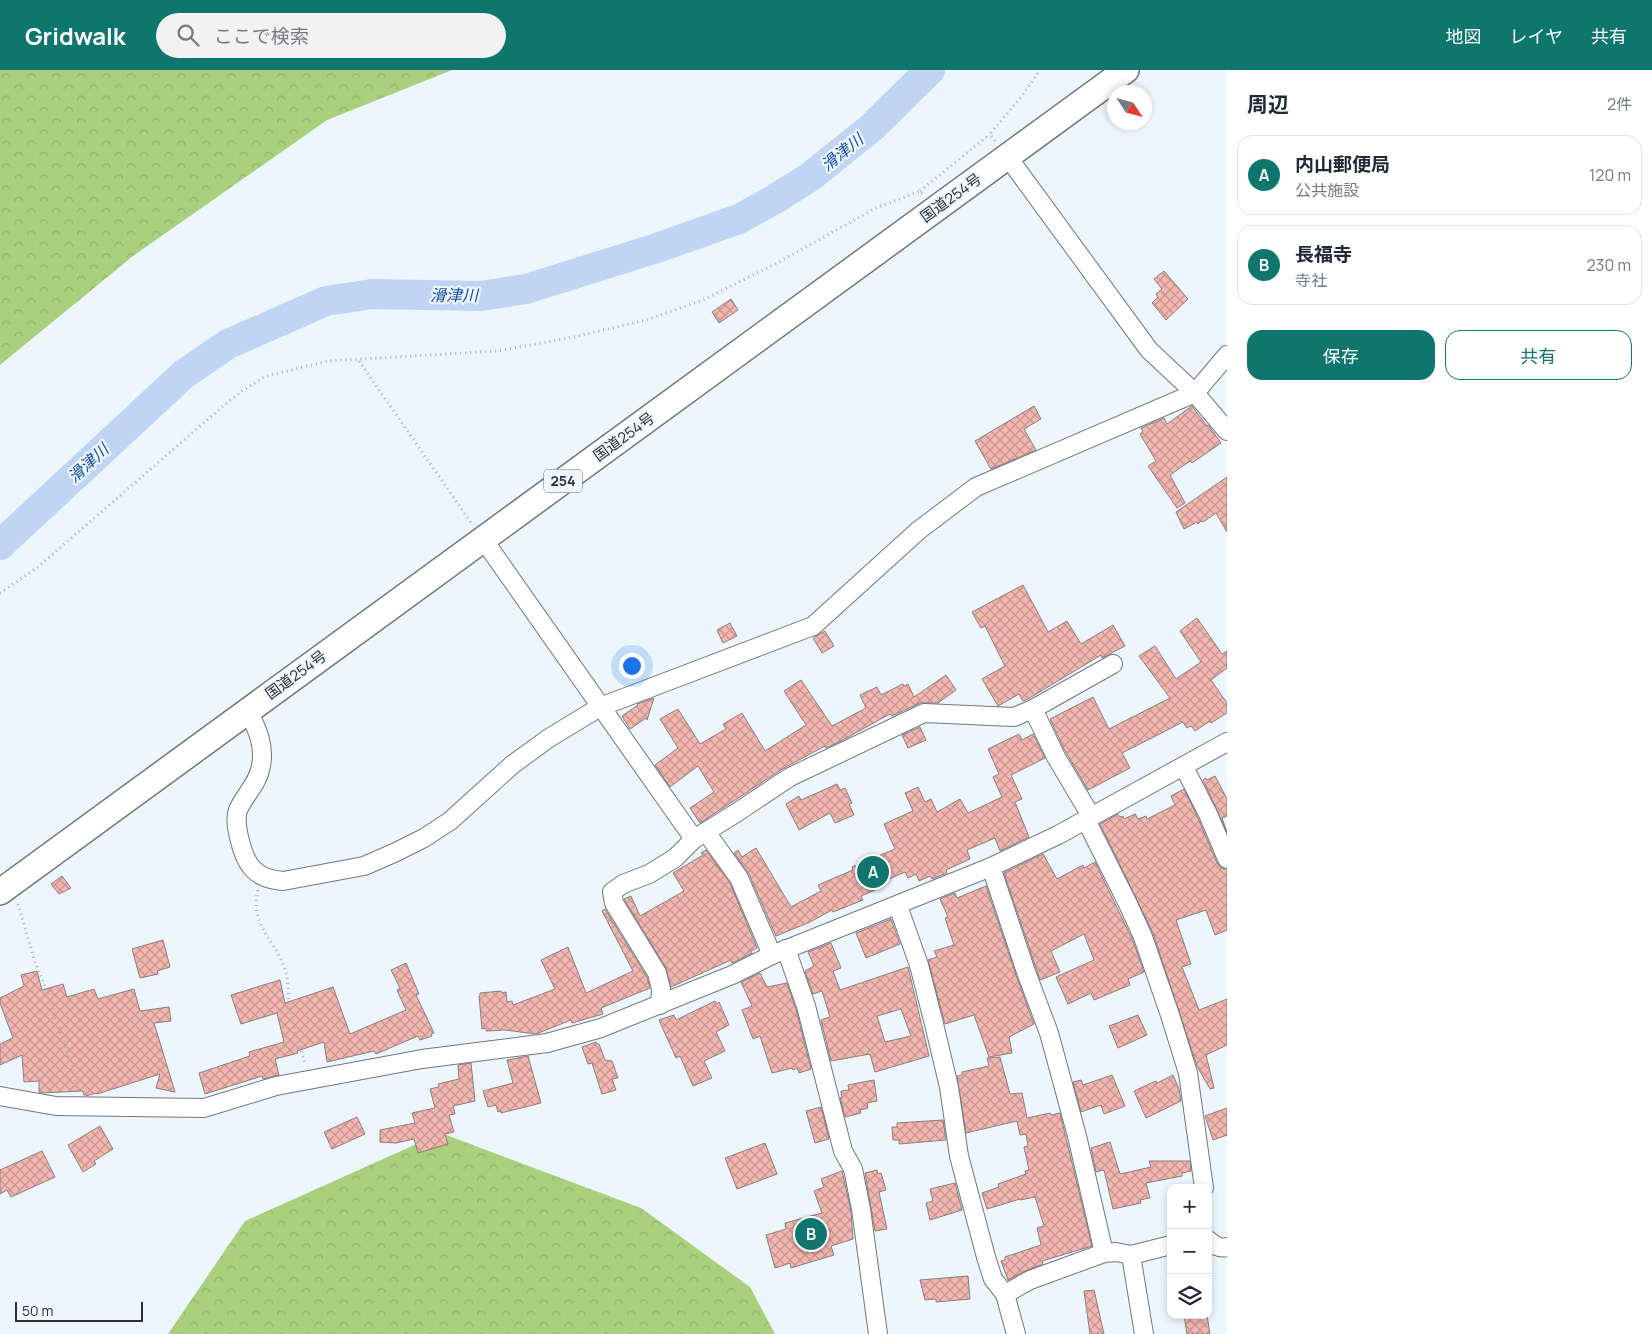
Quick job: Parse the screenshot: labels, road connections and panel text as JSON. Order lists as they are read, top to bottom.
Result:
{
  "streets": {
    "highway": ["国道254号", "254"]
  },
  "water": ["滑津川"],
  "scale_bar": "50 m",
  "north": "bottom right",
  "page": {
    "header": "Gridwalk",
    "search": "ここで検索",
    "nav": ["地図", "レイヤ", "共有"],
    "heading": ["周辺", "2件"],
    "list": [
      {
        "mark": "A",
        "name": "内山郵便局",
        "note": "公共施設",
        "value": "120 m"
      },
      {
        "mark": "B",
        "name": "長福寺",
        "note": "寺社",
        "value": "230 m"
      }
    ],
    "buttons": ["保存", "共有"],
    "pins": ["A", "B"],
    "map_buttons": ["+", "−"],
    "scale": "50 m"
  }
}
